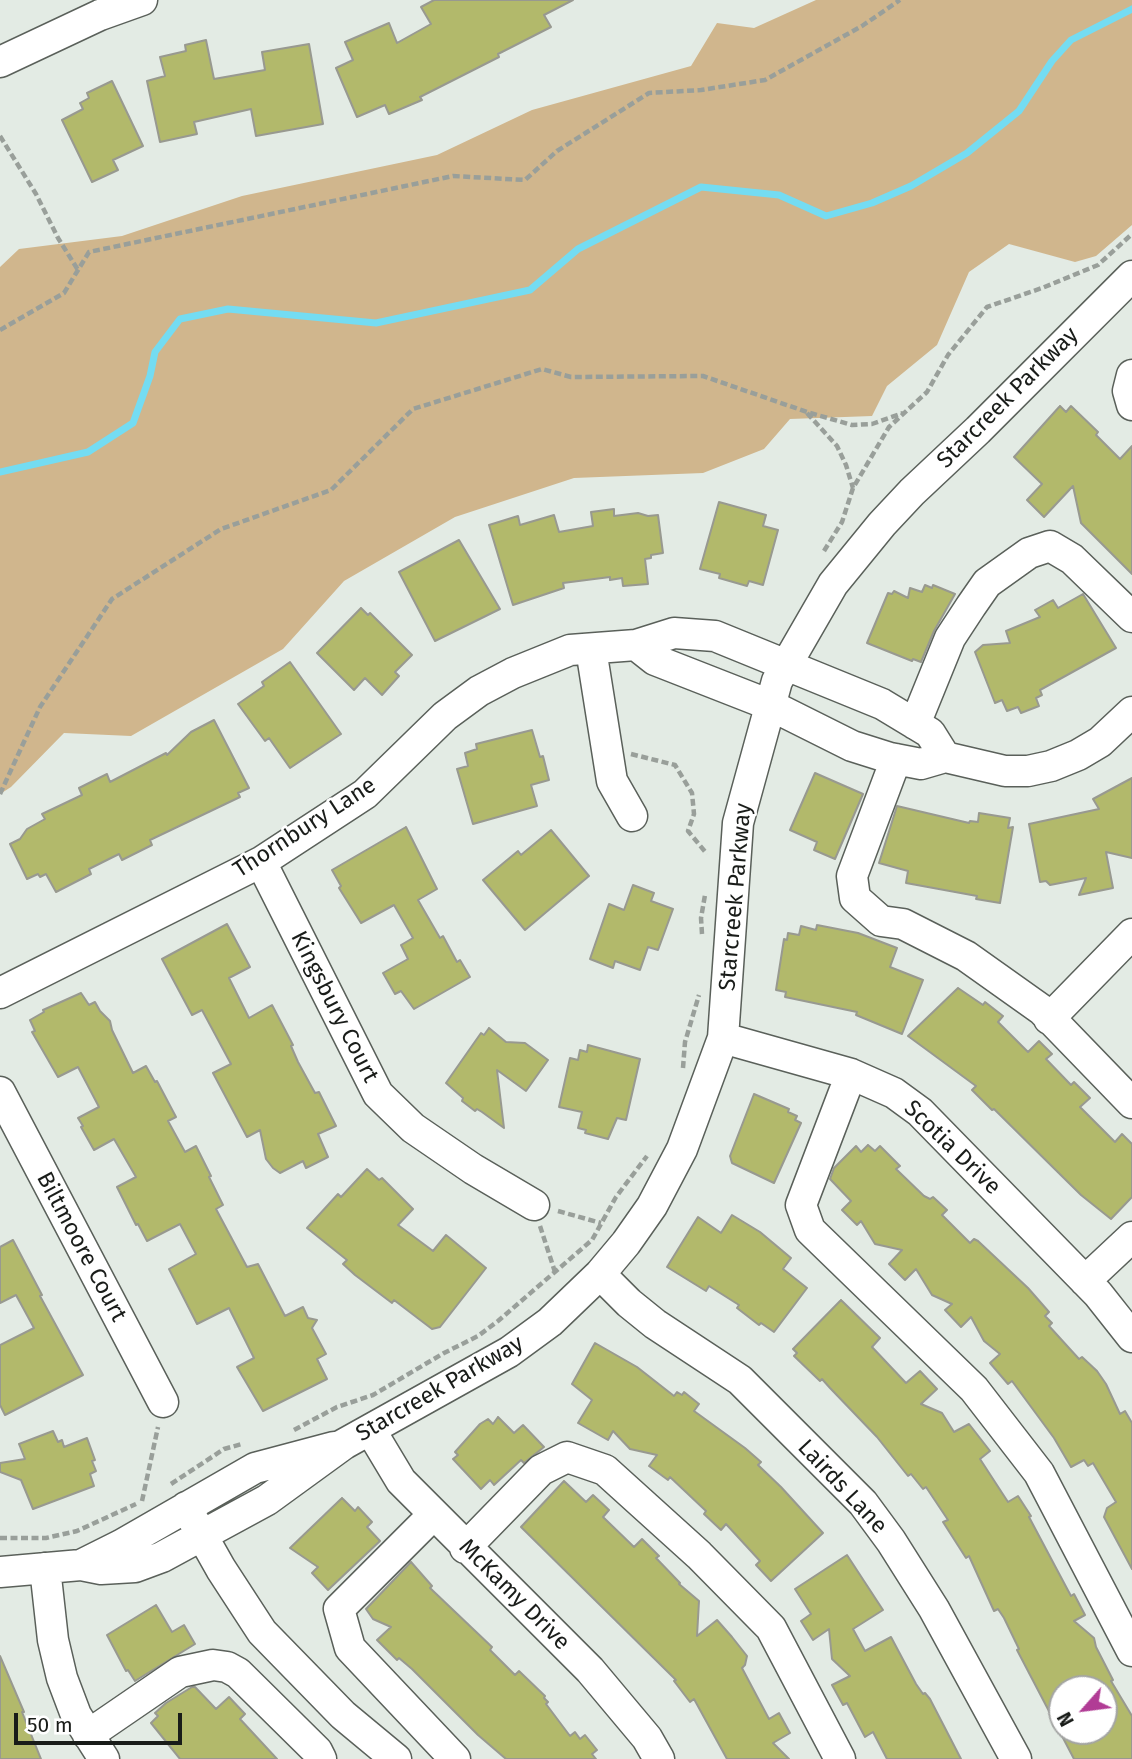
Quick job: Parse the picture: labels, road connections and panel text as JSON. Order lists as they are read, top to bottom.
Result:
{
  "streets": {
    "street": [
      "Starcreek Parkway",
      "Thornbury Lane",
      "Kingsbury Court",
      "Scotia Drive",
      "Biltmoore Court",
      "Lairds Lane",
      "McKamy Drive"
    ]
  },
  "crossings": [
    ["Starcreek Parkway", "Thornbury Lane"],
    ["Starcreek Parkway", "Scotia Drive"],
    ["Starcreek Parkway", "Lairds Lane"],
    ["Starcreek Parkway", "McKamy Drive"],
    ["Thornbury Lane", "Kingsbury Court"]
  ],
  "scale_bar": "50 m",
  "north": "bottom left"
}
